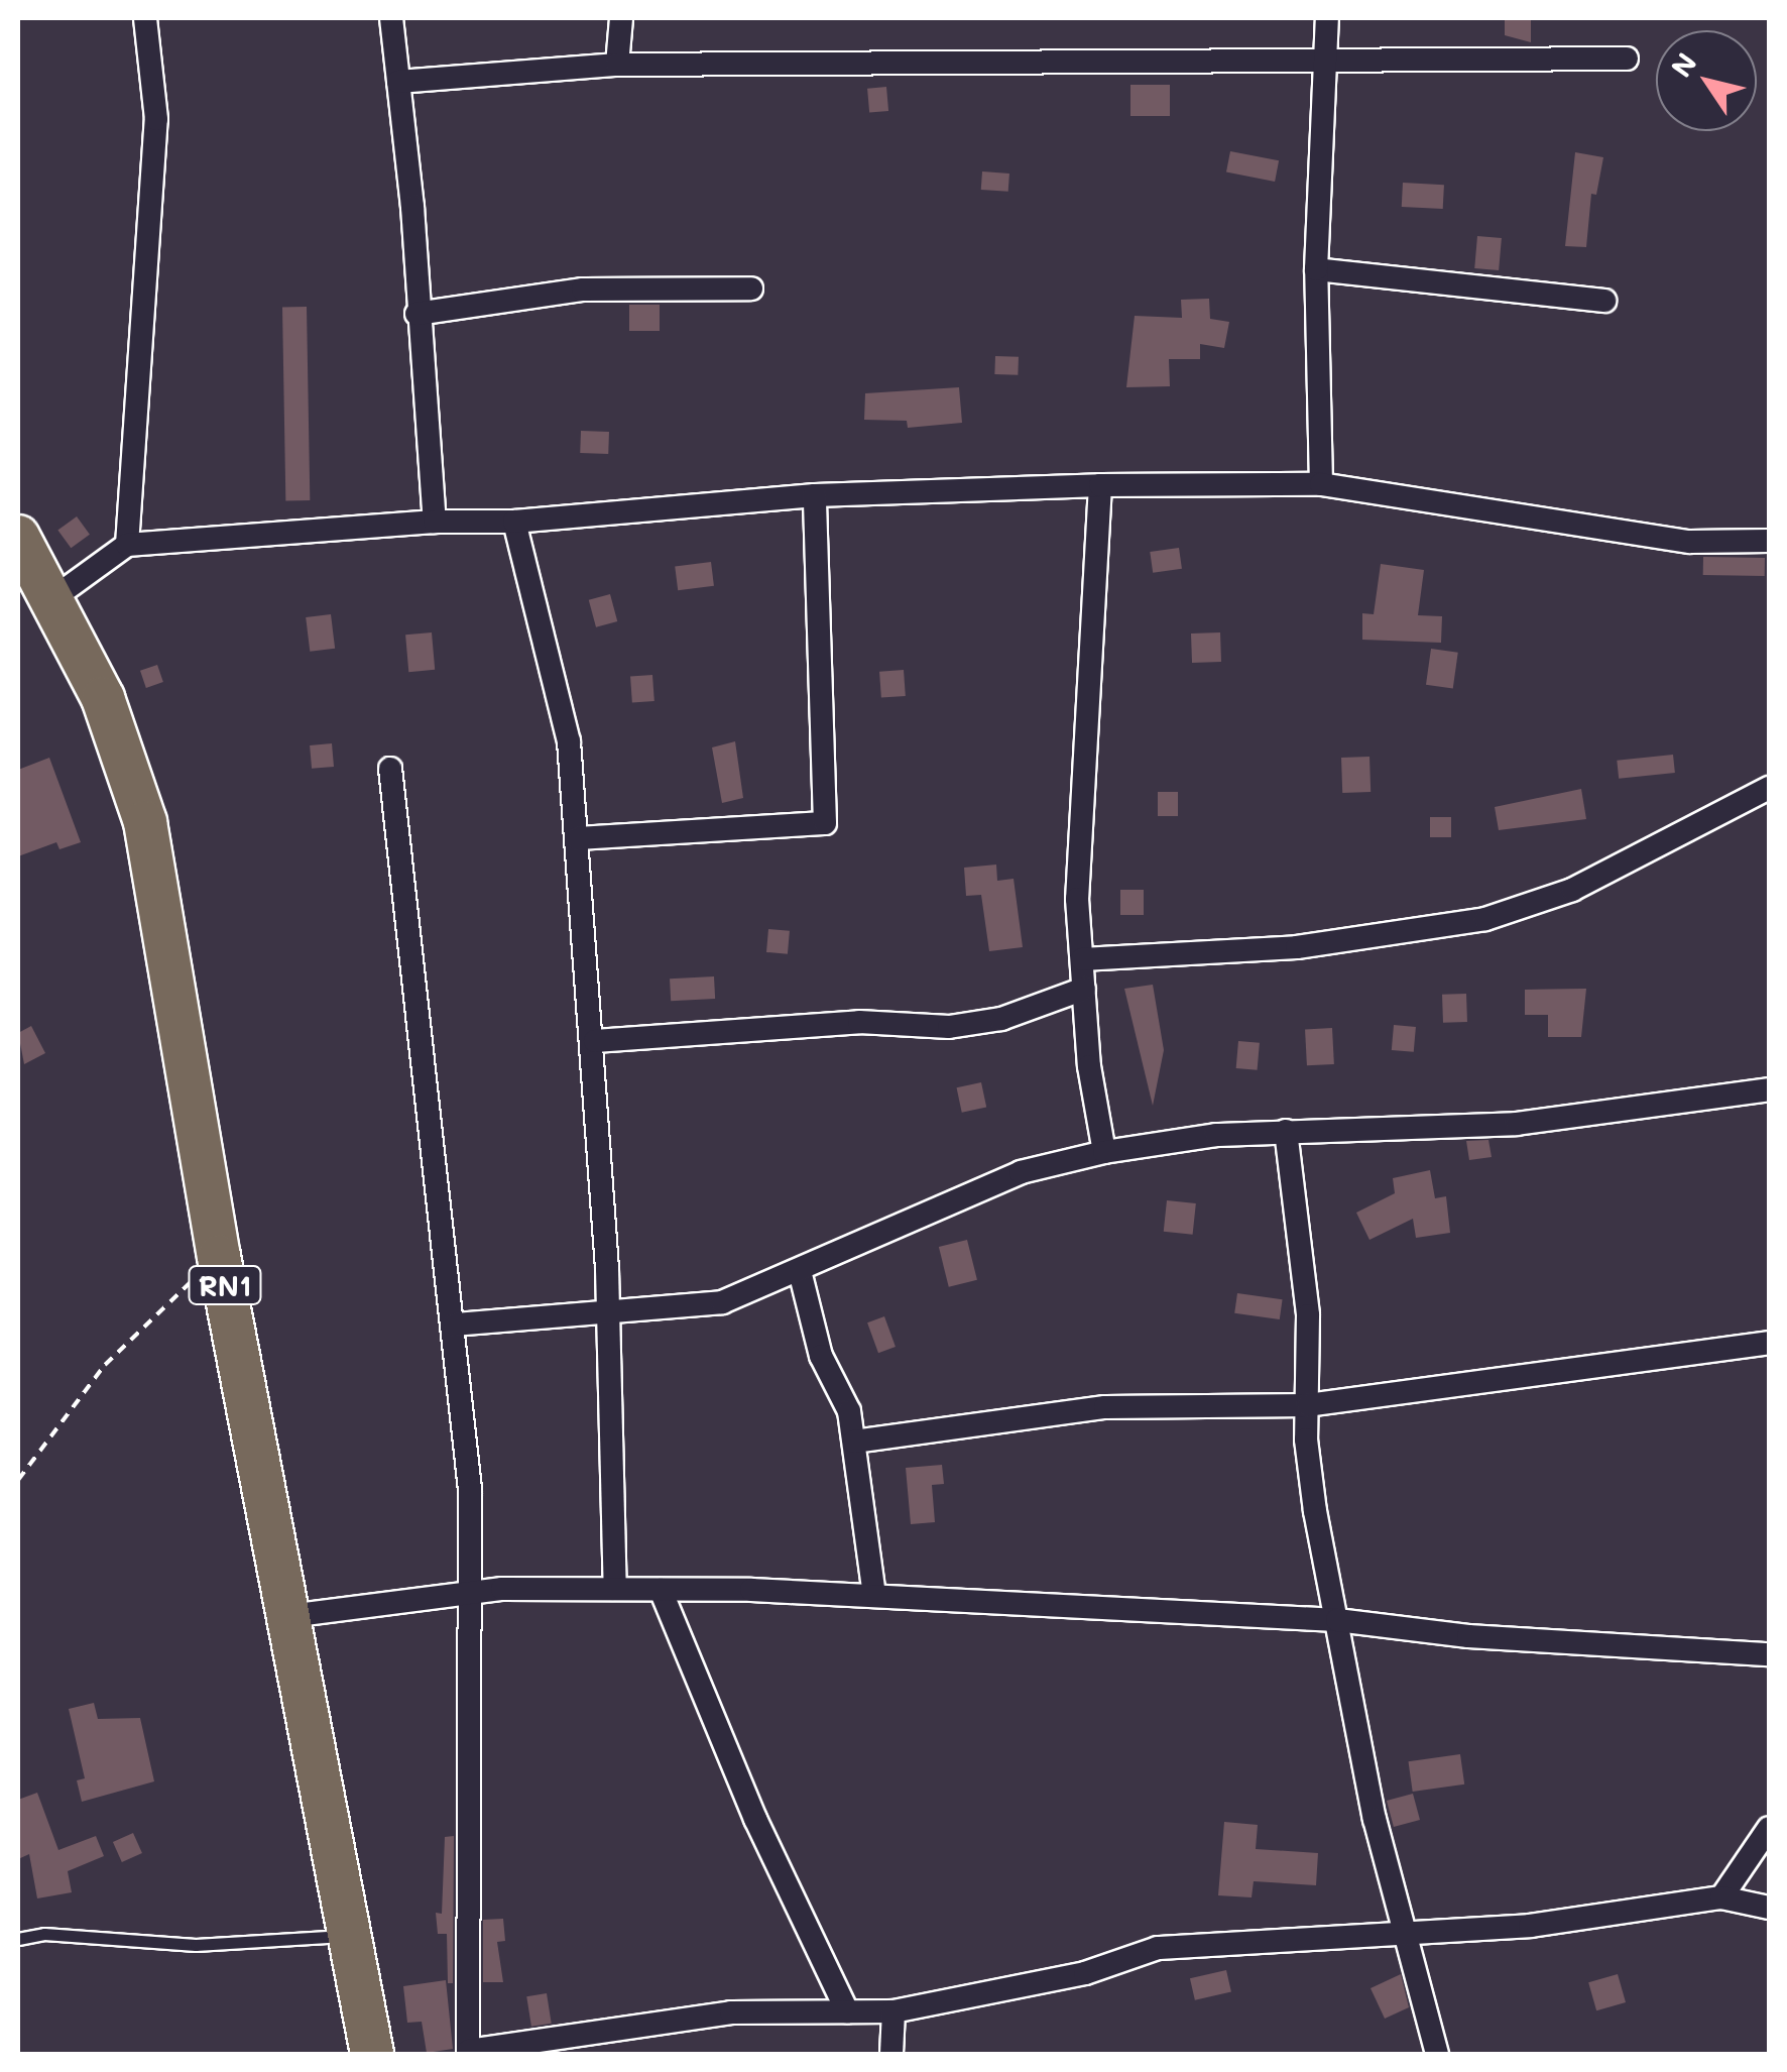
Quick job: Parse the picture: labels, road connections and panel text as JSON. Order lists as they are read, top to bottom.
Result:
{
  "streets": {
    "highway": ["RN1"]
  },
  "north": "top left"
}
